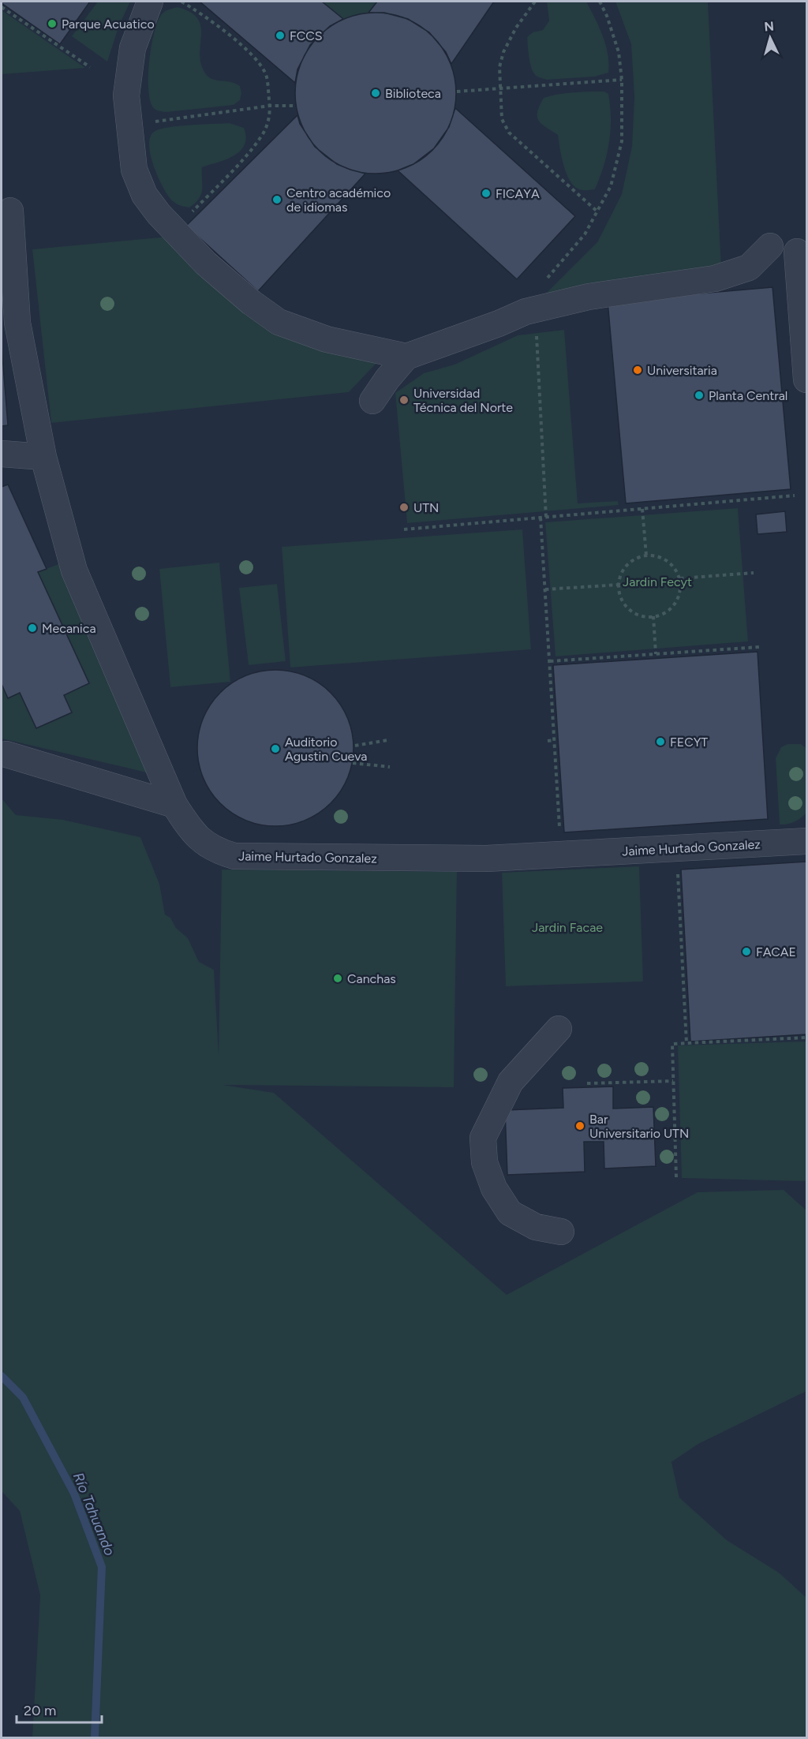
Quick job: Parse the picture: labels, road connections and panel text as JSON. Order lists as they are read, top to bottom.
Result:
{
  "streets": {
    "lane": ["Jaime Hurtado Gonzalez"]
  },
  "water": ["Río Tahuando"],
  "parks": ["Jardin Fecyt", "Jardin Facae"],
  "places": [
    "Parque Acuatico",
    "FCCS",
    "Biblioteca",
    "FICAYA",
    "Centro académico de idiomas",
    "Universitaria",
    "Planta Central",
    "Universidad Técnica del Norte",
    "UTN",
    "Mecanica",
    "FECYT",
    "Auditorio Agustin Cueva",
    "FACAE",
    "Canchas",
    "Bar Universitario UTN"
  ],
  "scale_bar": "20 m",
  "north": "top"
}
